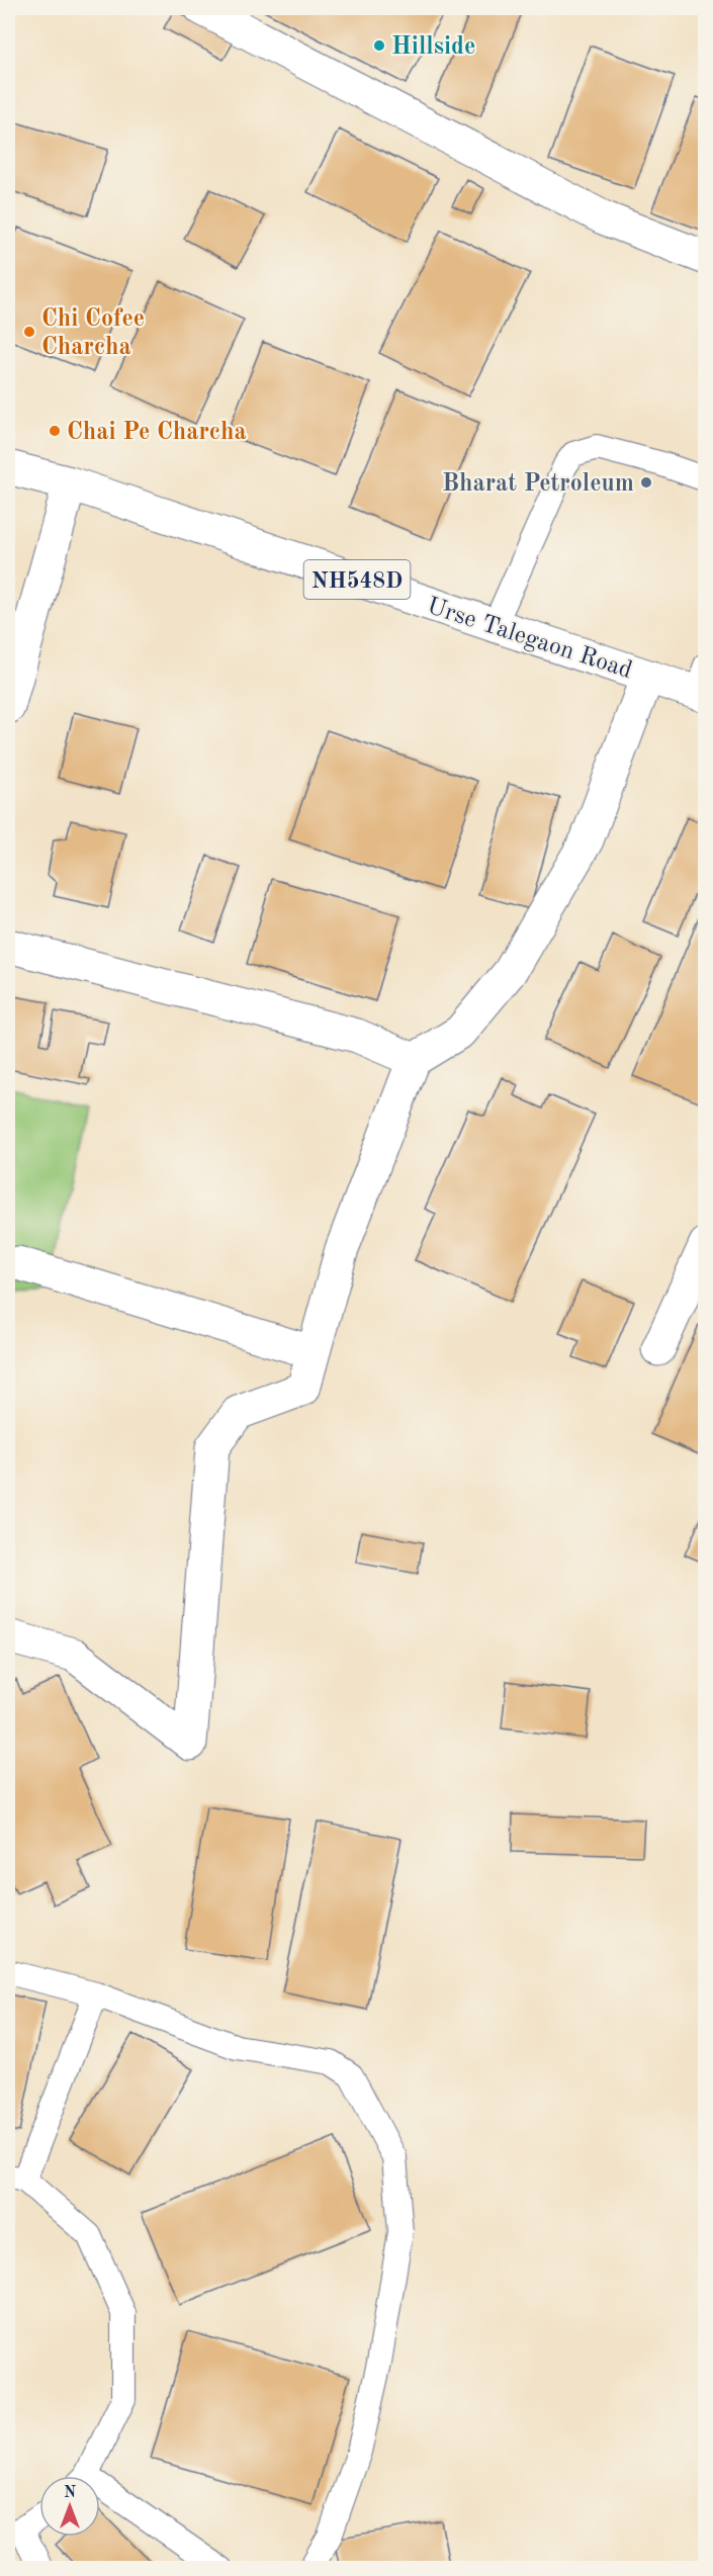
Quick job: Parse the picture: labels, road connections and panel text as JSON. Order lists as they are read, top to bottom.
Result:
{
  "streets": {
    "main road": ["NH548D", "Urse Talegaon Road"]
  },
  "places": [
    "Hillside",
    "Chi Cofee Charcha",
    "Chai Pe Charcha",
    "Bharat Petroleum"
  ],
  "north": "top"
}
